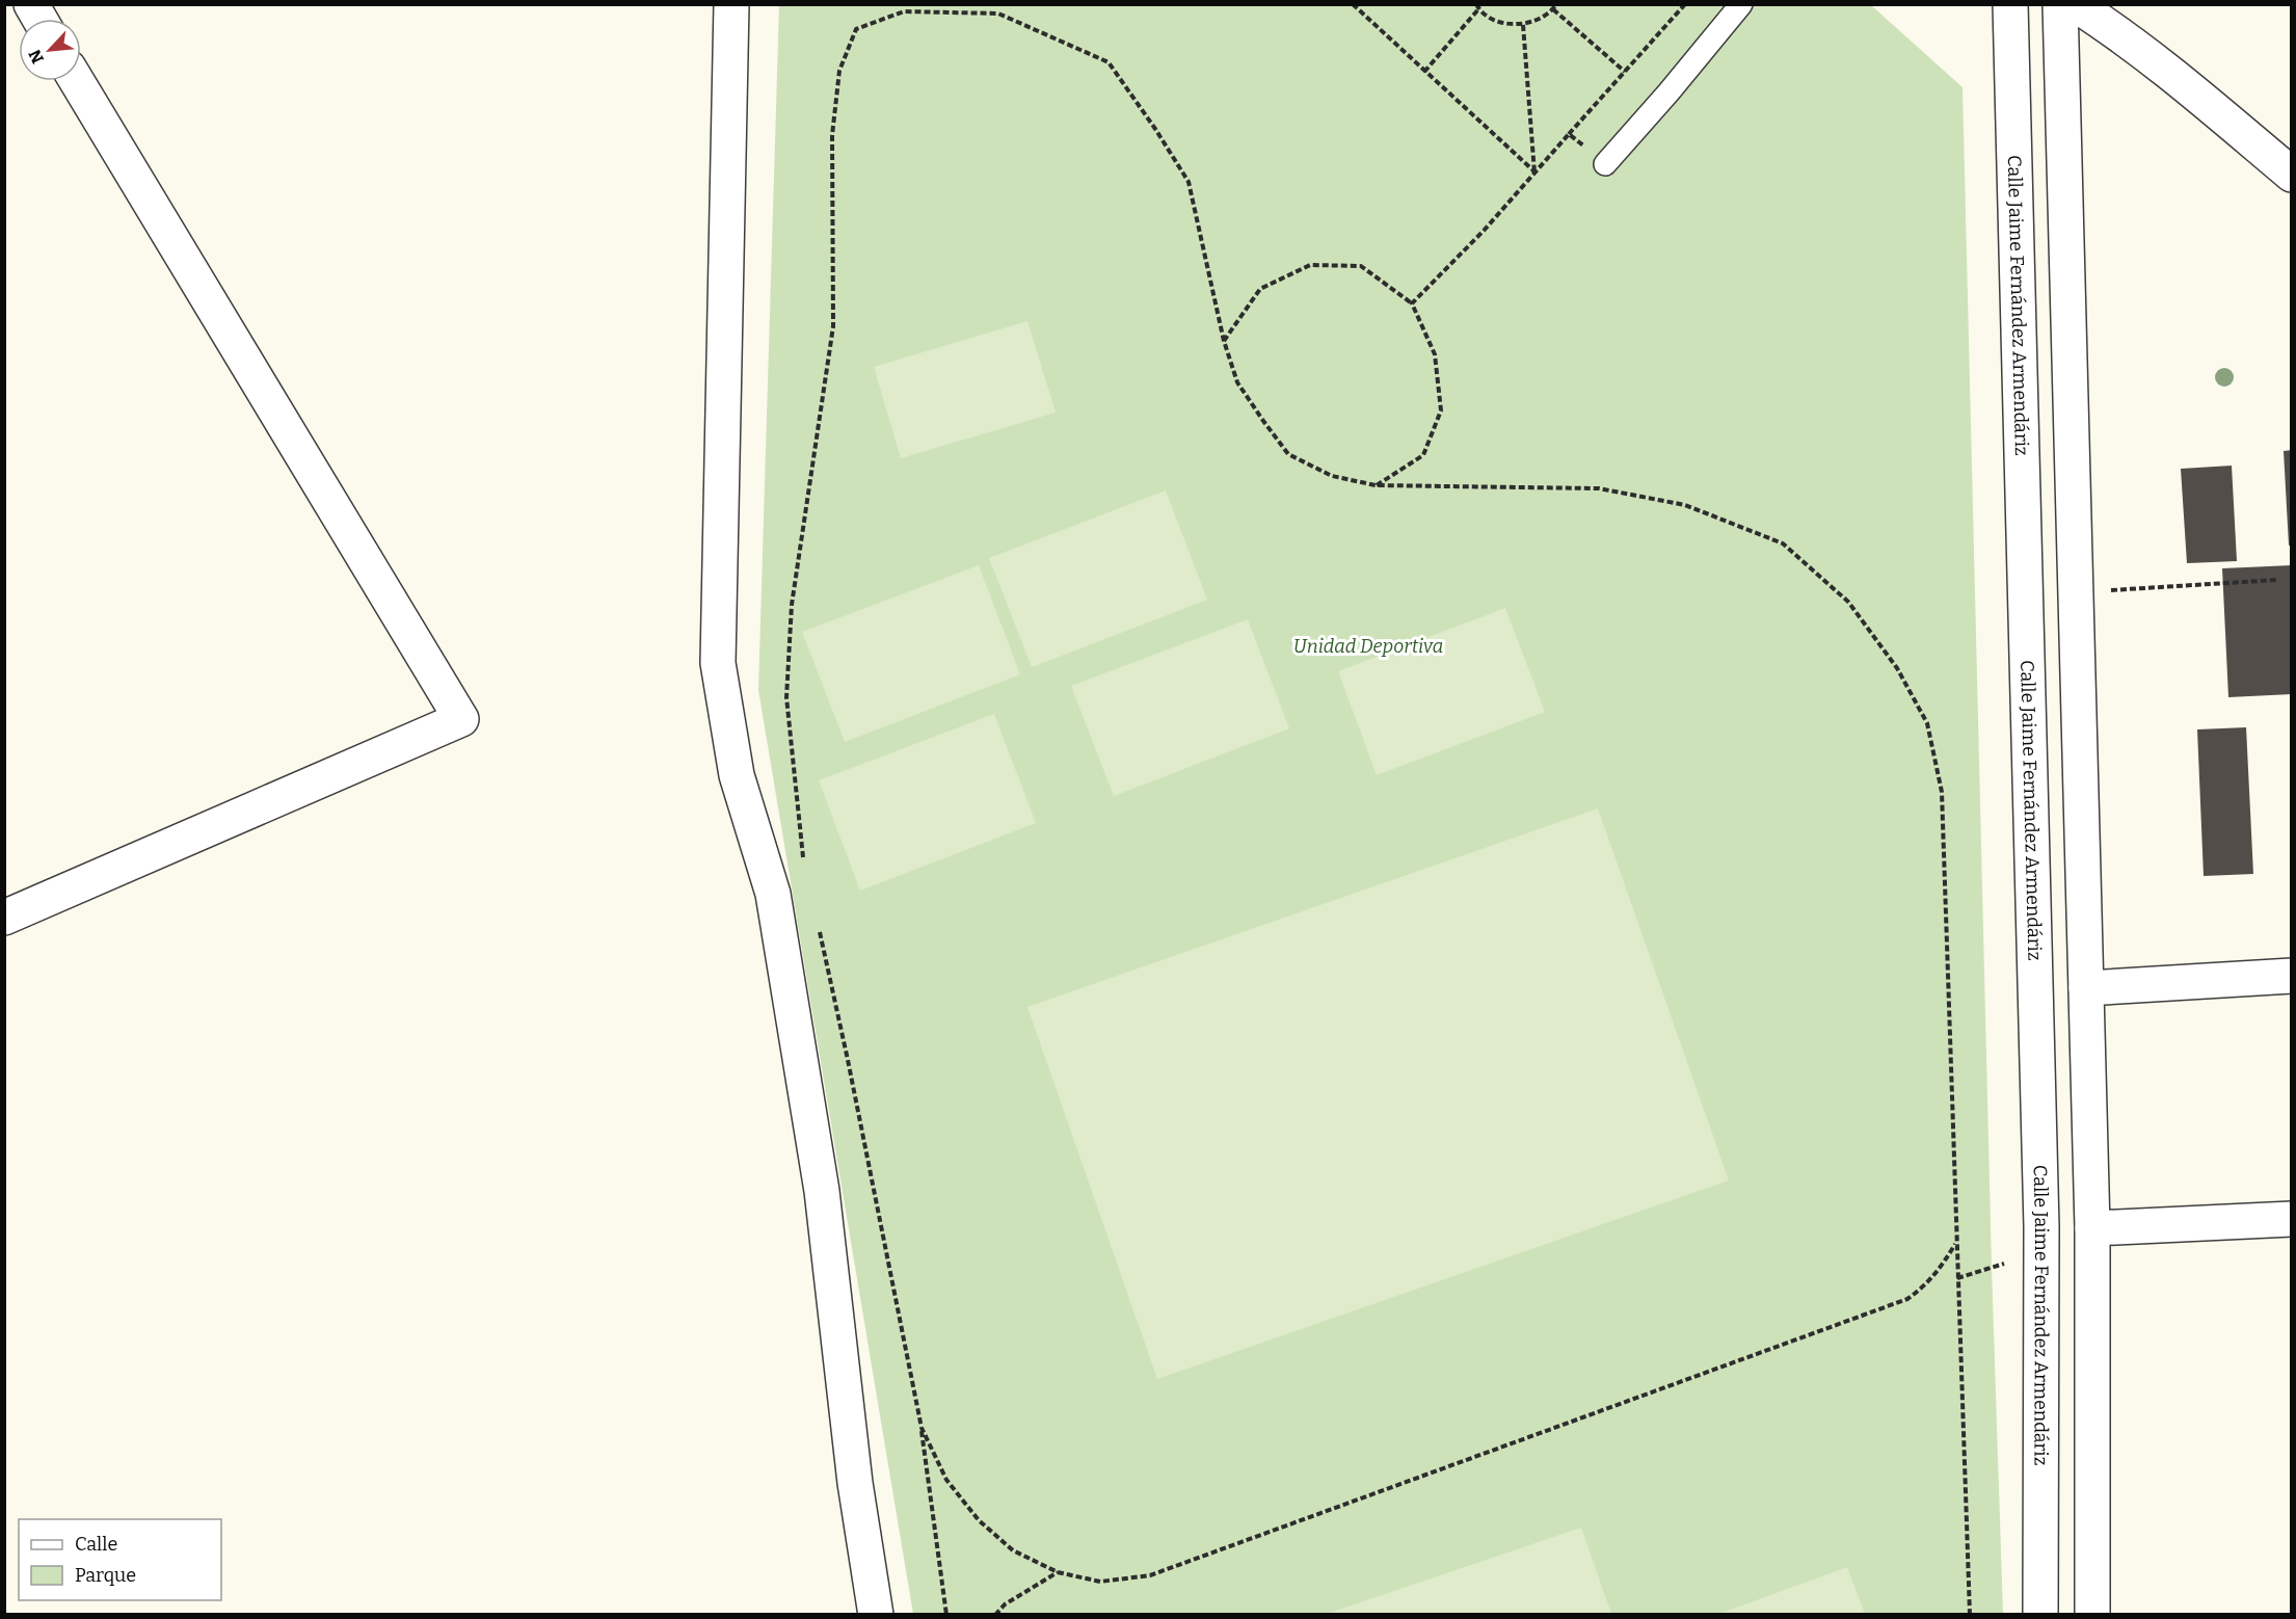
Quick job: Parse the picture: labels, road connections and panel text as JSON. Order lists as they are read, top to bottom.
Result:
{
  "streets": {
    "street": ["Calle Jaime Fernández Armendáriz"]
  },
  "parks": ["Unidad Deportiva"],
  "legend": ["Calle", "Parque"],
  "north": "bottom left"
}
